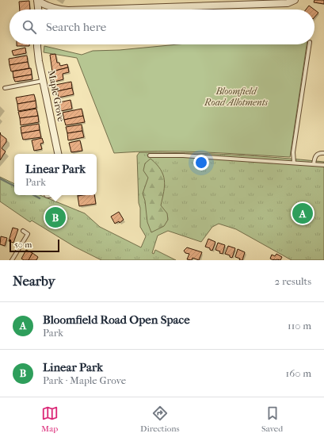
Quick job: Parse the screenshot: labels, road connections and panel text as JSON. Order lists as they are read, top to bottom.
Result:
{
  "streets": {
    "street": ["Maple Grove"]
  },
  "parks": ["Bloomfield Road Allotments"],
  "scale_bar": "50 m",
  "page": {
    "search": "Search here",
    "popup": ["Linear Park", "Park"],
    "pins": ["A", "B"],
    "scale": "50 m",
    "heading": ["Nearby", "2 results"],
    "list": [
      {
        "mark": "A",
        "name": "Bloomfield Road Open Space",
        "note": "Park",
        "value": "110 m"
      },
      {
        "mark": "B",
        "name": "Linear Park",
        "note": "Park · Maple Grove",
        "value": "160 m"
      }
    ],
    "nav": ["Map", "Directions", "Saved"]
  }
}
